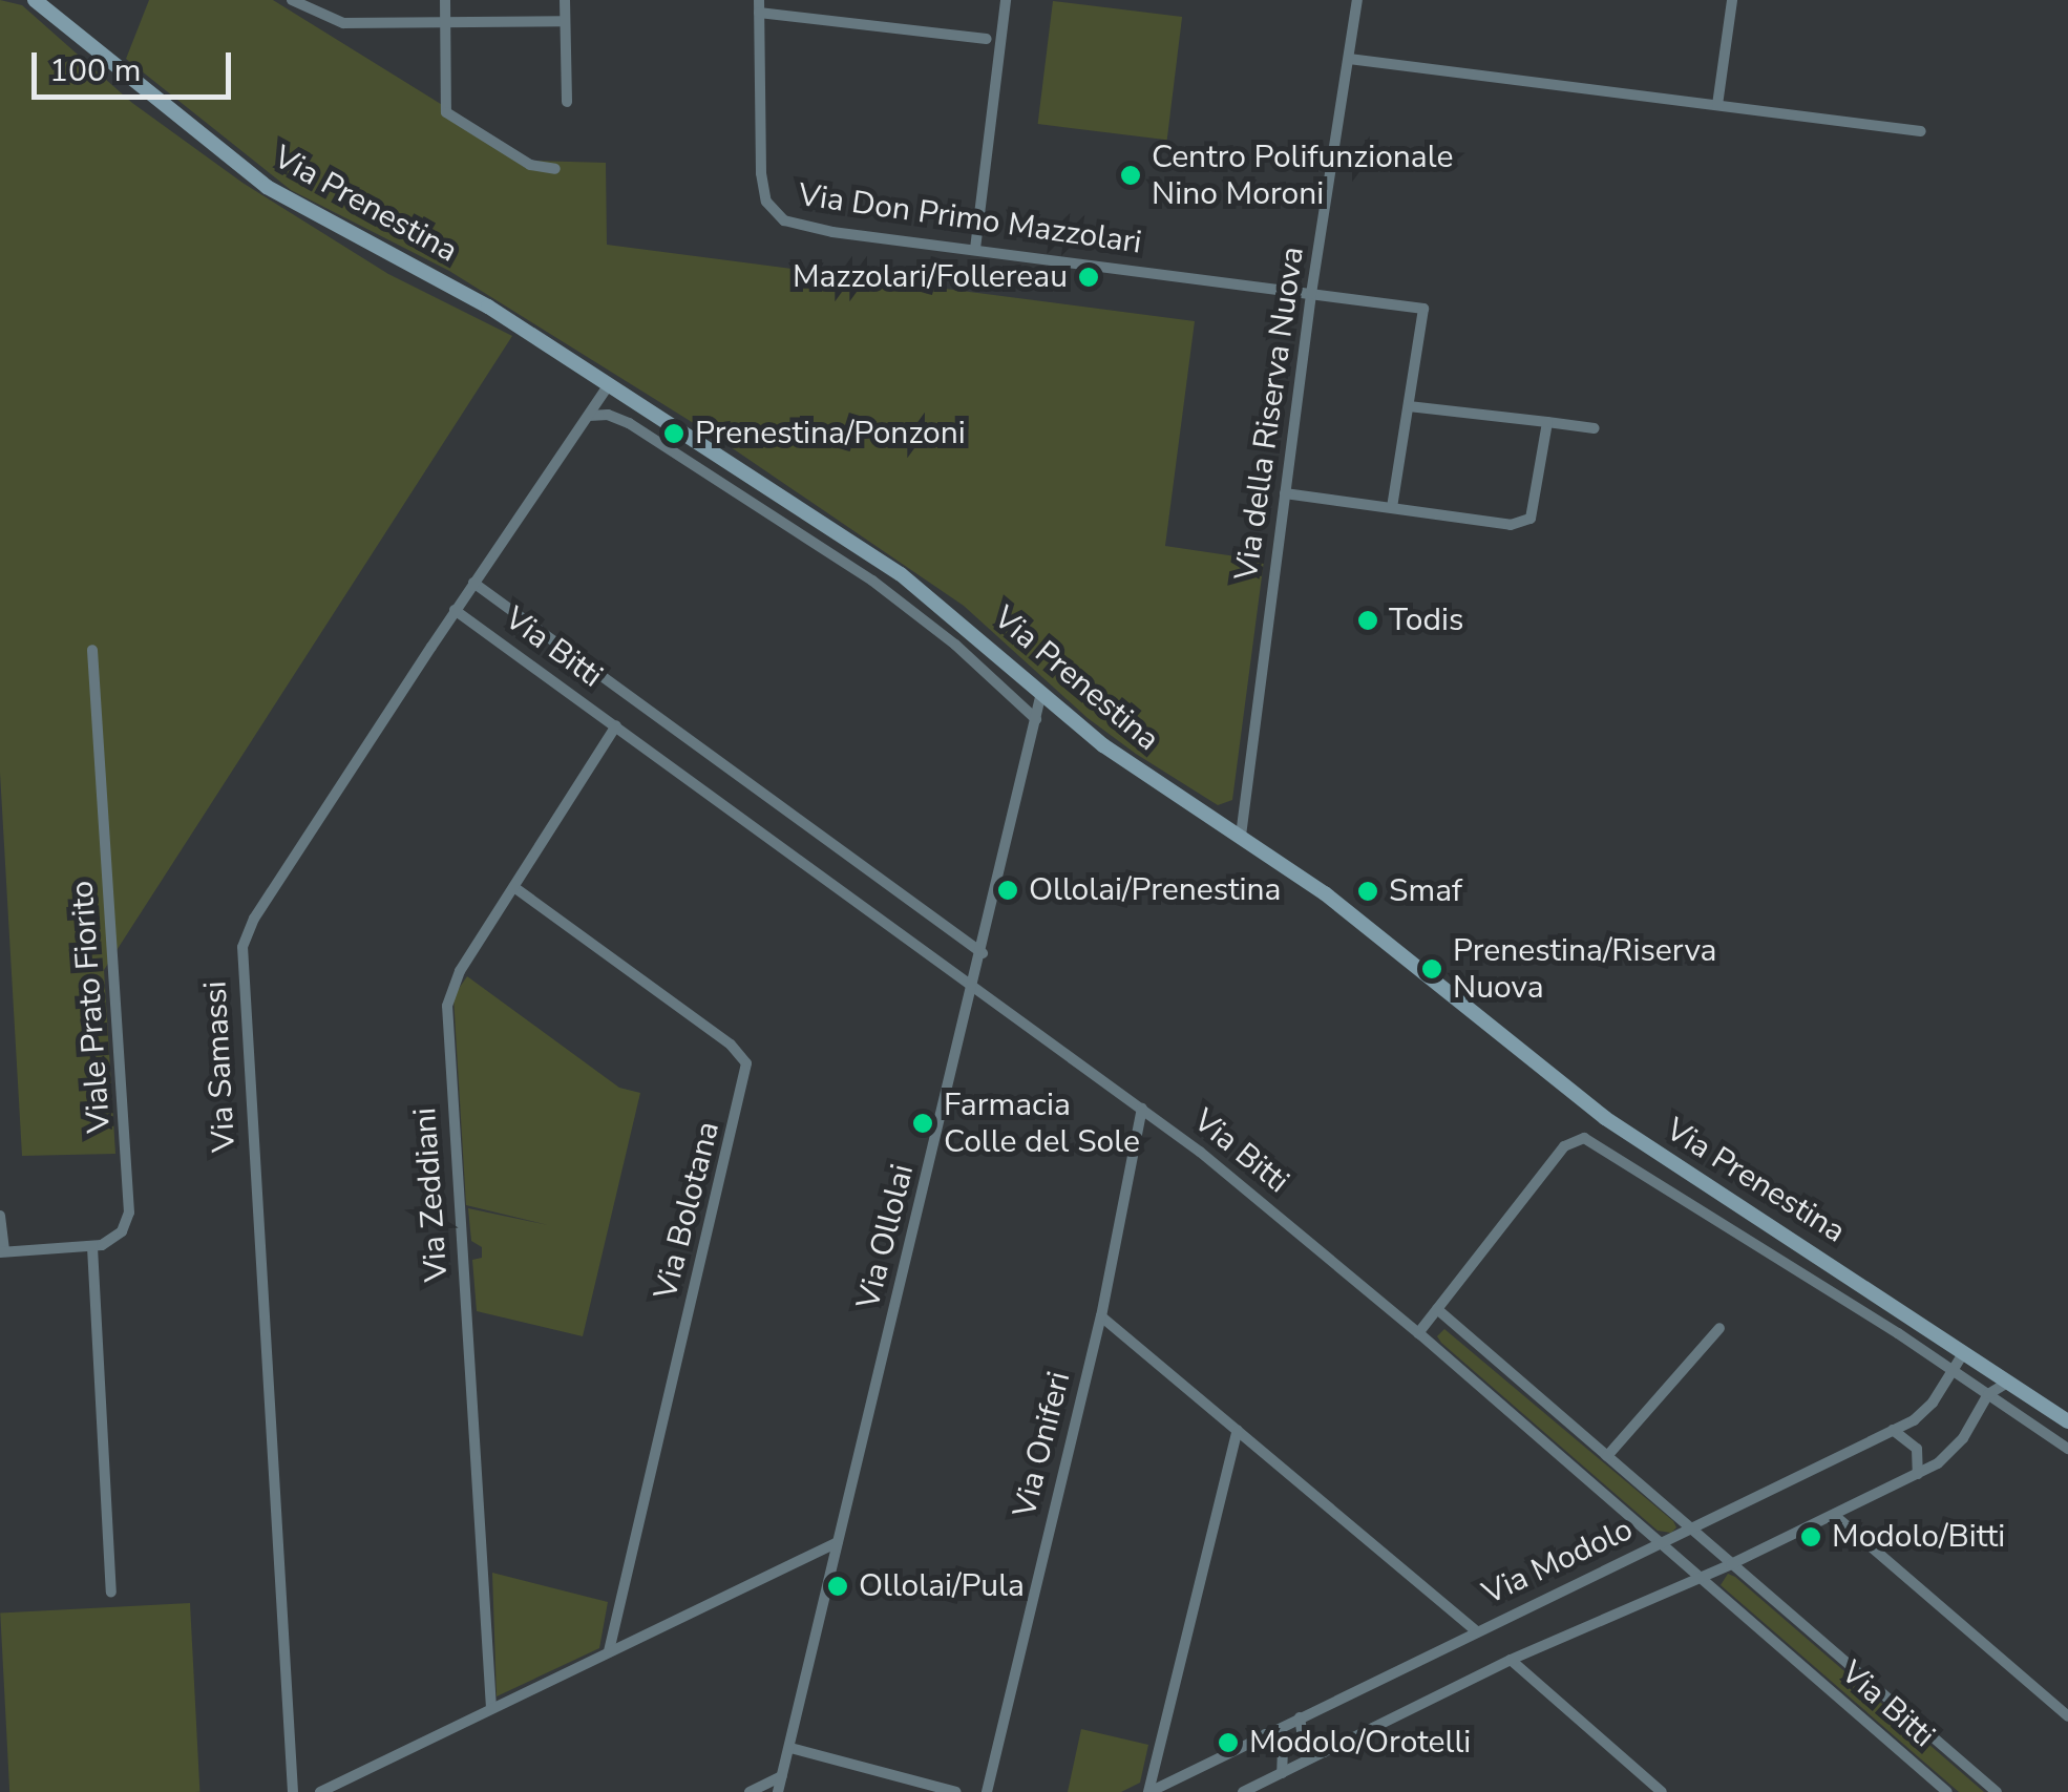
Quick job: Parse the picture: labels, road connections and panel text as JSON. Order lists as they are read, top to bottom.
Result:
{
  "streets": {
    "main road": ["Via Prenestina"],
    "street": [
      "Via Don Primo Mazzolari",
      "Via della Riserva Nuova",
      "Via Bitti",
      "Viale Prato Fiorito",
      "Via Samassi",
      "Via Zeddiani",
      "Via Bolotana",
      "Via Ollolai",
      "Via Oniferi",
      "Via Modolo"
    ]
  },
  "crossings": [
    ["Via Prenestina", "Via della Riserva Nuova"],
    ["Via Prenestina", "Via Samassi"],
    ["Via Prenestina", "Via Ollolai"],
    ["Via Prenestina", "Via Modolo"],
    ["Via Don Primo Mazzolari", "Via della Riserva Nuova"],
    ["Via Bitti", "Via Samassi"],
    ["Via Bitti", "Via Zeddiani"],
    ["Via Bitti", "Via Ollolai"],
    ["Via Bitti", "Via Oniferi"],
    ["Via Bitti", "Via Modolo"],
    ["Via Zeddiani", "Via Bolotana"]
  ],
  "places": [
    "Centro Polifunzionale Nino Moroni",
    "Mazzolari/Follereau",
    "Prenestina/Ponzoni",
    "Todis",
    "Ollolai/Prenestina",
    "Smaf",
    "Prenestina/Riserva Nuova",
    "Farmacia Colle del Sole",
    "Modolo/Bitti",
    "Ollolai/Pula",
    "Modolo/Orotelli"
  ],
  "scale_bar": "100 m"
}
